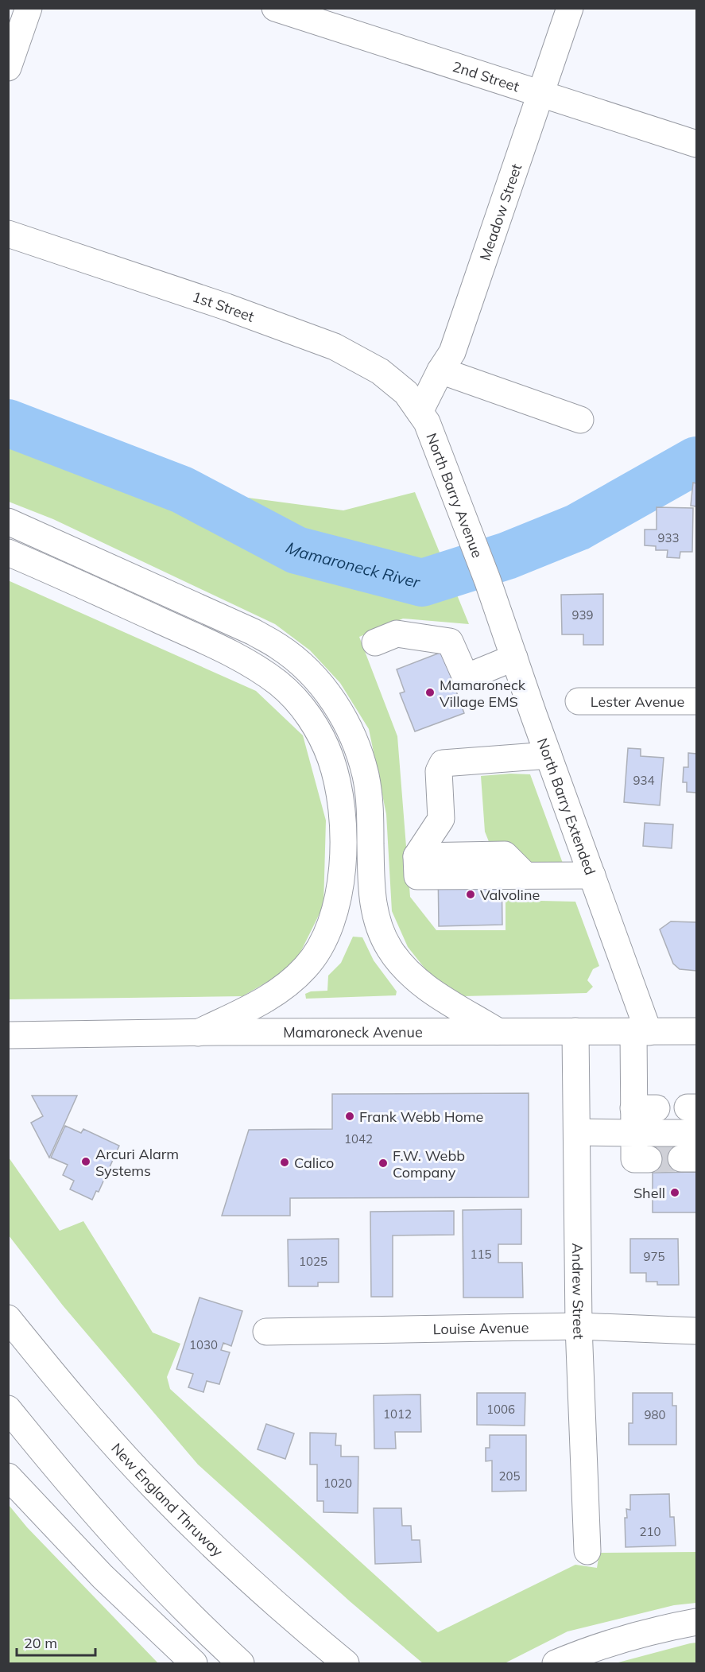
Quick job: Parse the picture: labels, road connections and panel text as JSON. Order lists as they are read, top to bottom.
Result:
{
  "streets": {
    "main road": [
      "2nd Street",
      "Meadow Street",
      "1st Street",
      "North Barry Avenue",
      "Lester Avenue",
      "North Barry Extended",
      "Mamaroneck Avenue",
      "Andrew Street",
      "Louise Avenue",
      "New England Thruway"
    ]
  },
  "crossings": [
    ["2nd Street", "Meadow Street"],
    ["Meadow Street", "1st Street"],
    ["Meadow Street", "North Barry Avenue"],
    ["1st Street", "North Barry Avenue"],
    ["North Barry Avenue", "North Barry Extended"],
    ["North Barry Extended", "Mamaroneck Avenue"],
    ["Mamaroneck Avenue", "Andrew Street"],
    ["Andrew Street", "Louise Avenue"]
  ],
  "water": ["Mamaroneck River"],
  "places": [
    "Mamaroneck Village EMS",
    "Valvoline",
    "Frank Webb Home",
    "Arcuri Alarm Systems",
    "Calico",
    "F.W. Webb Company",
    "Shell"
  ],
  "house_numbers": [
    "933",
    "939",
    "934",
    "1042",
    "115",
    "975",
    "1025",
    "1030",
    "1006",
    "1012",
    "980",
    "205",
    "1020",
    "210"
  ],
  "scale_bar": "20 m"
}
